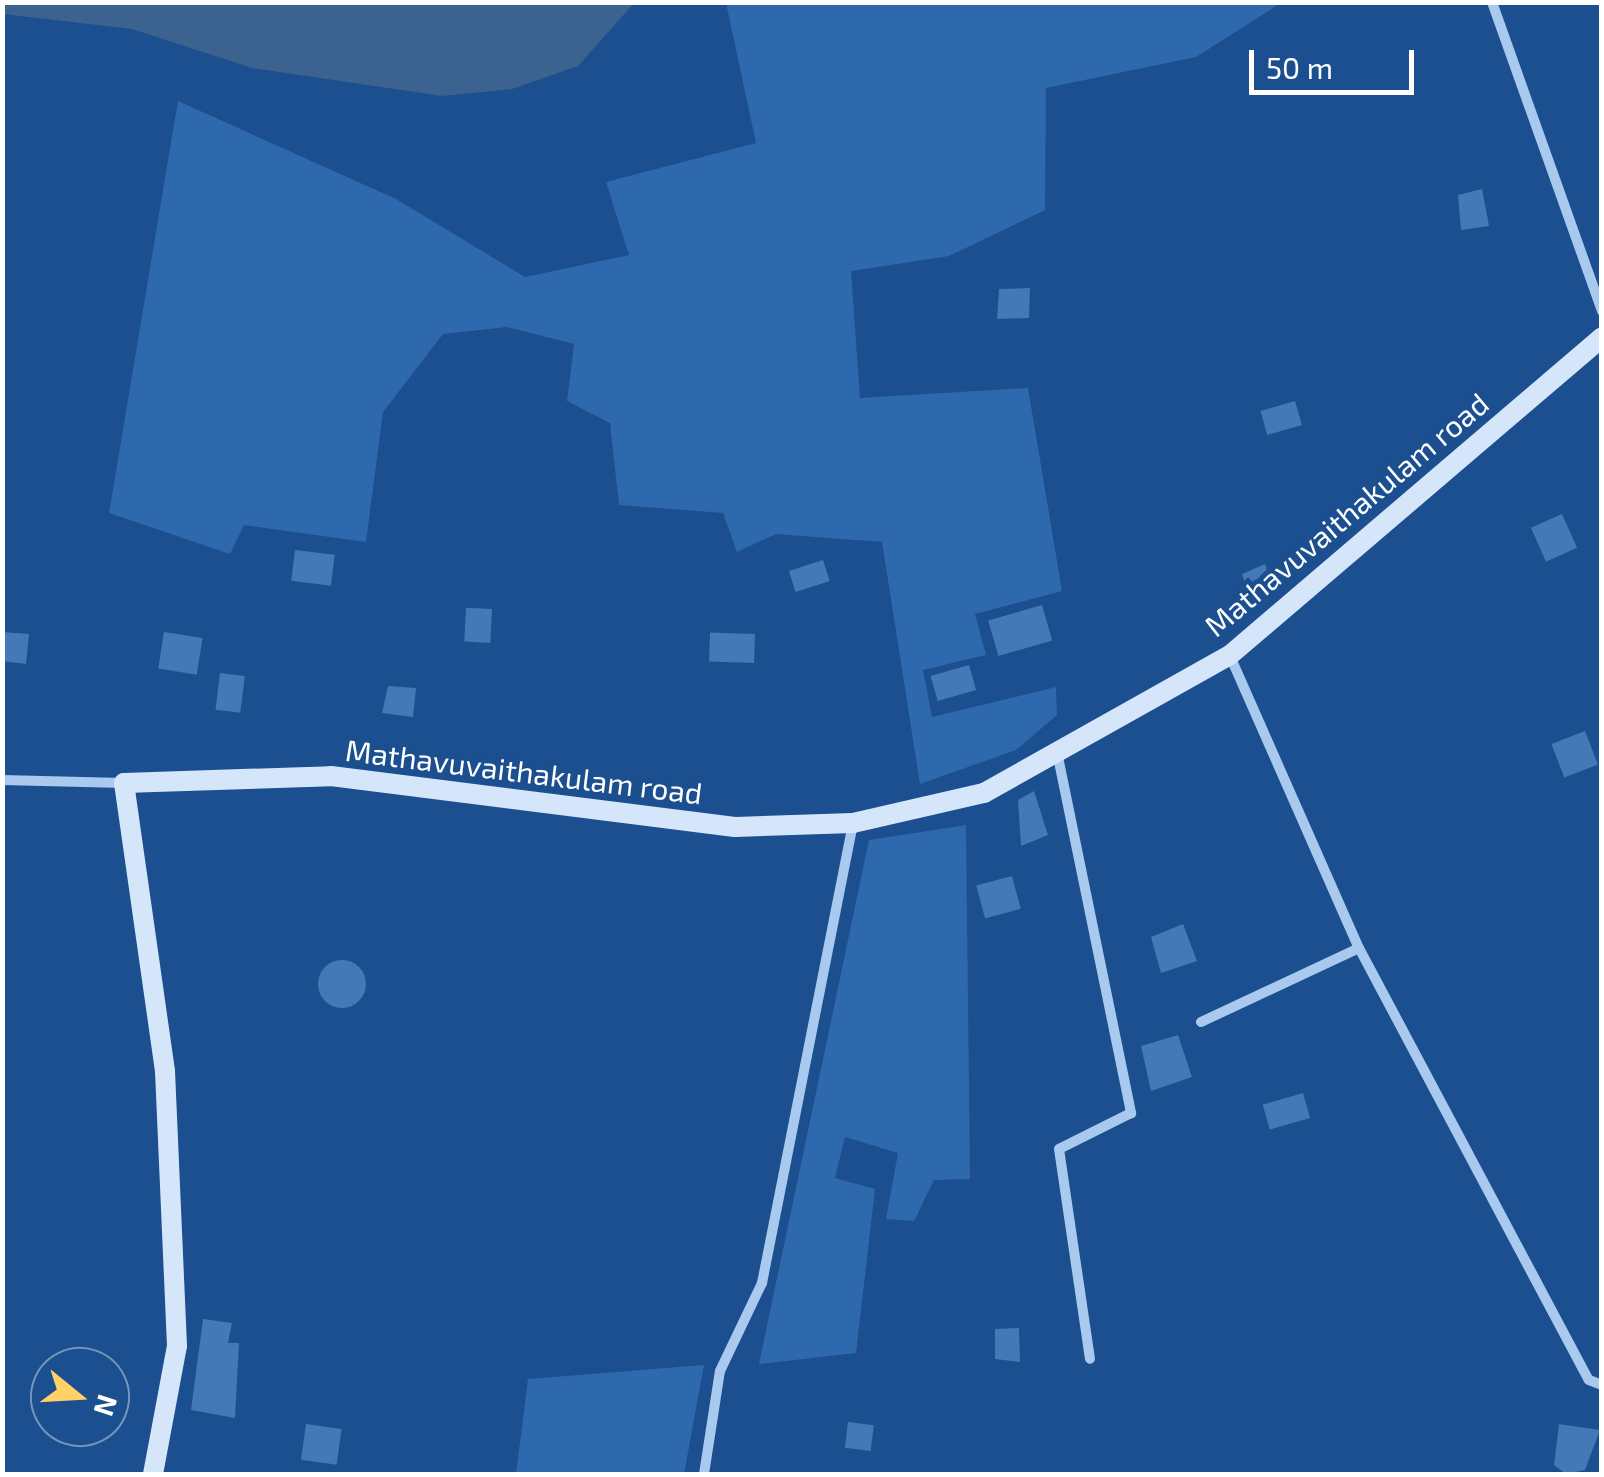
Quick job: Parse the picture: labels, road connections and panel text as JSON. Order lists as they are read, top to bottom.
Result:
{
  "streets": {
    "street": ["Mathavuvaithakulam road"]
  },
  "scale_bar": "50 m",
  "north": "right"
}
